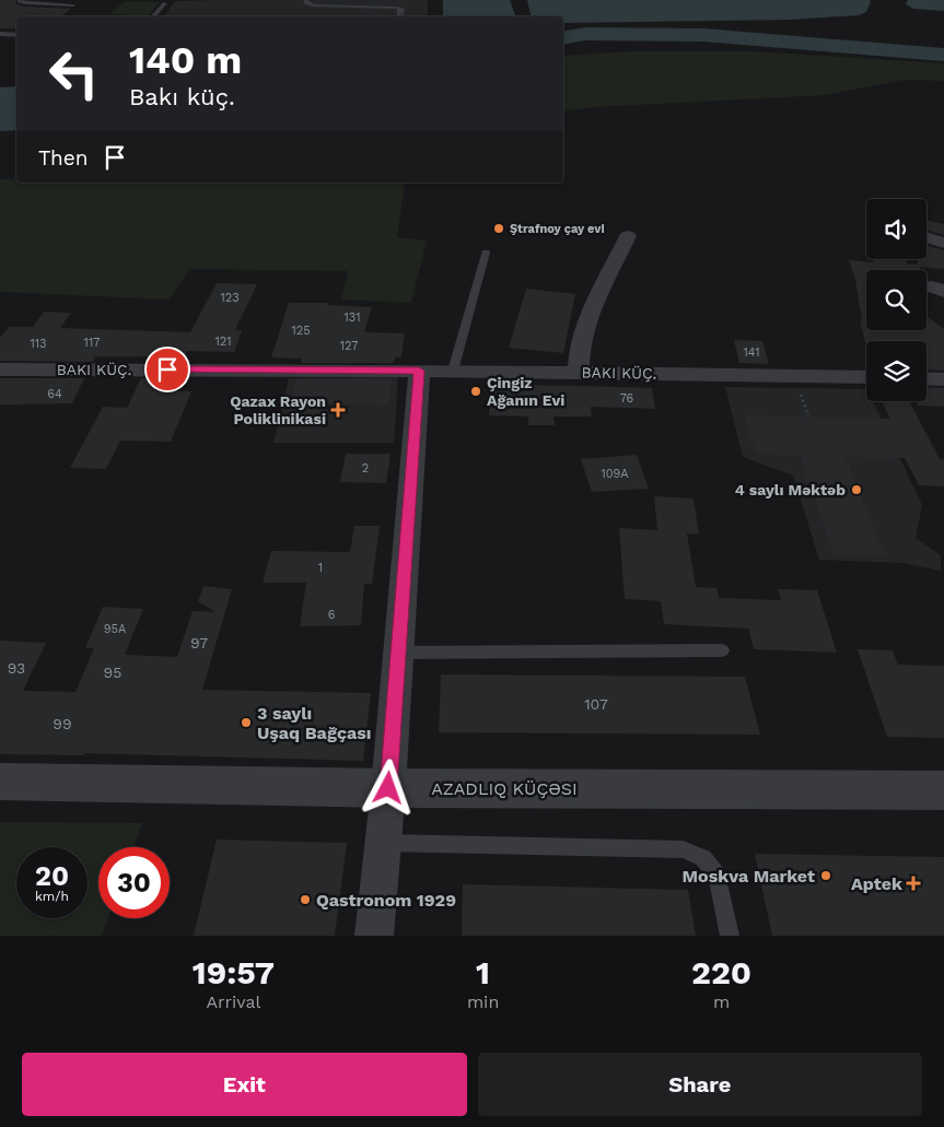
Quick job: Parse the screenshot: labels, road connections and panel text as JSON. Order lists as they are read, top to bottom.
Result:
{
  "places": {
    "other": [
      "Ştrafnoy çay evi",
      "Çingiz Ağanın Evi",
      "4 saylı Məktəb",
      "3 saylı Uşaq Bağçası",
      "Moskva Market",
      "Qastronom 1929"
    ],
    "health": ["Qazax Rayon Poliklinikasi", "Aptek"]
  },
  "house_numbers": [
    "123",
    "131",
    "125",
    "121",
    "117",
    "113",
    "127",
    "141",
    "64",
    "76",
    "2",
    "109A",
    "1",
    "6",
    "95A",
    "97",
    "93",
    "95",
    "107",
    "99"
  ],
  "page": {
    "turn": ["140 m", "Bakı küç."],
    "then": "Then",
    "speed": "20 km/h",
    "limit": "30",
    "eta": [
      "19:57",
      "Arrival",
      "1",
      "min",
      "220",
      "m"
    ],
    "buttons": ["Exit", "Share"]
  }
}
